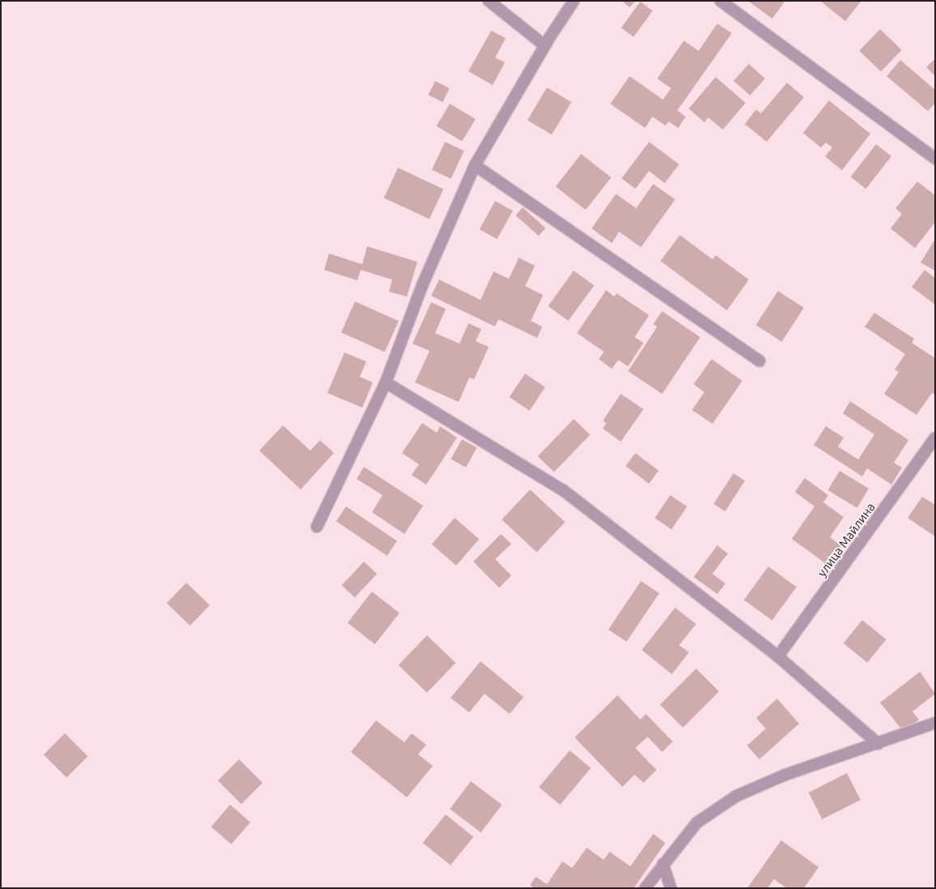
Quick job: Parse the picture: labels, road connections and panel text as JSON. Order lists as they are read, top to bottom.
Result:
{
  "streets": {
    "street": ["улица Майлина"]
  }
}
